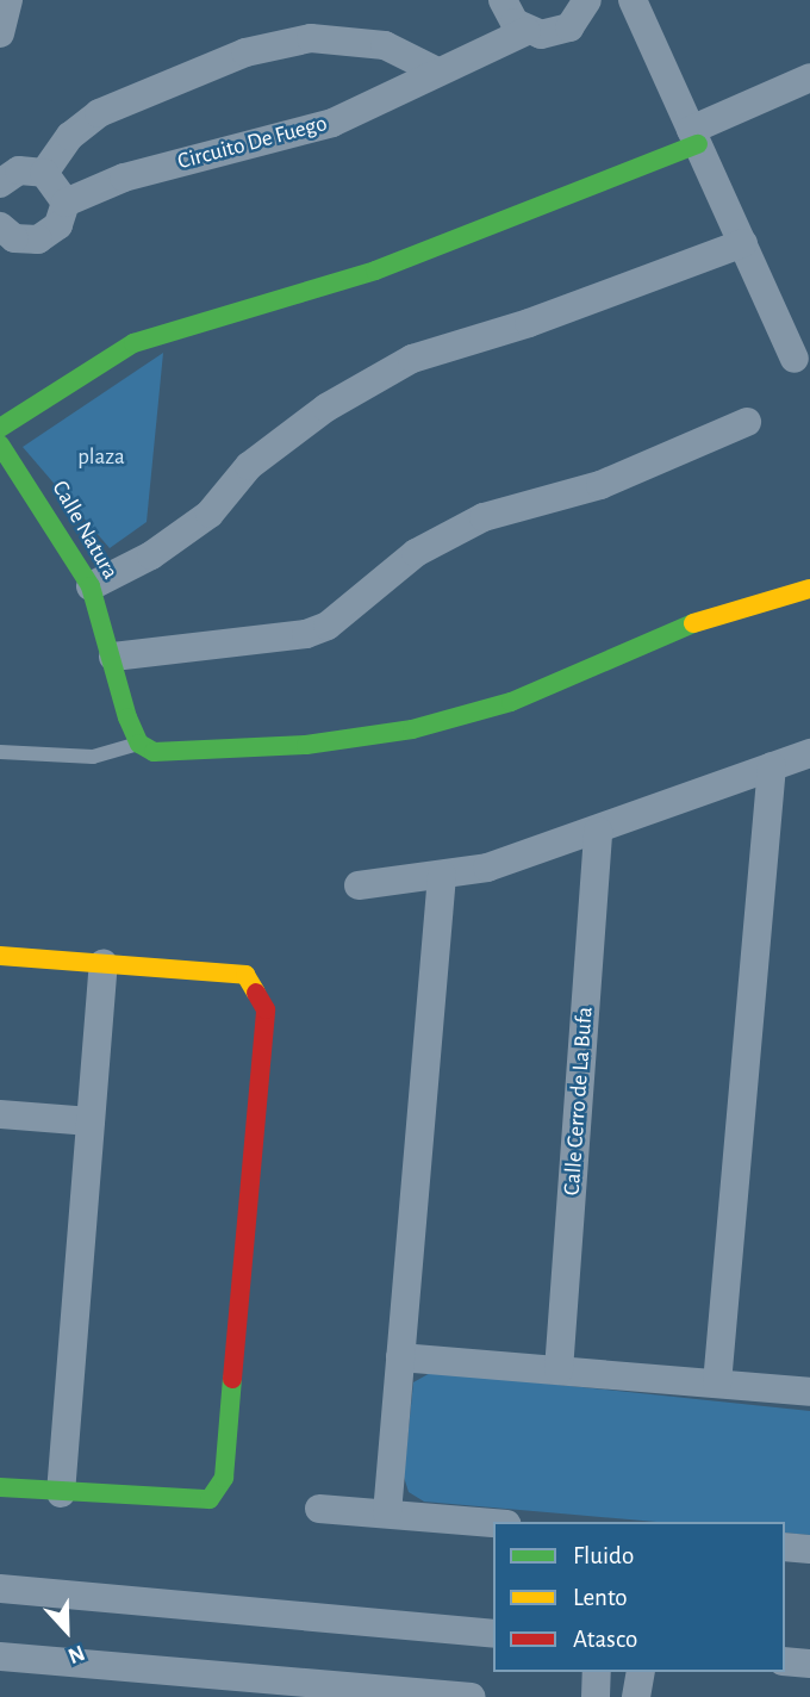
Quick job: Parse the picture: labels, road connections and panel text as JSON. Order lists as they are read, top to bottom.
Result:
{
  "streets": {
    "street": ["Circuito De Fuego", "Calle Natura", "Calle Cerro de La Bufa"]
  },
  "parks": ["plaza"],
  "legend": ["Fluido", "Lento", "Atasco"],
  "north": "bottom"
}
